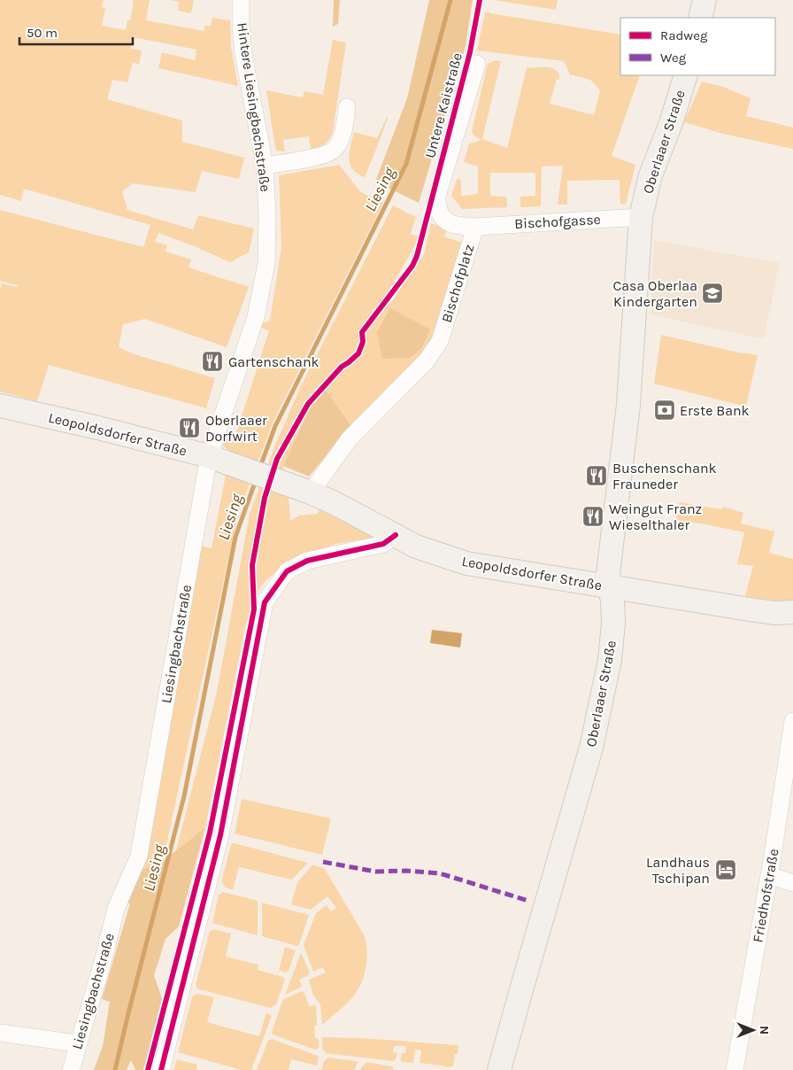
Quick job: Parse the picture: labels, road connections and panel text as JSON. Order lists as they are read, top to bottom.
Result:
{
  "streets": {
    "main road": ["Oberlaaer Straße", "Leopoldsdorfer Straße"],
    "street": [
      "Untere Kaistraße",
      "Hintere Liesingbachstraße",
      "Bischofgasse",
      "Bischofplatz",
      "Liesingbachstraße",
      "Friedhofstraße"
    ]
  },
  "crossings": [
    ["Untere Kaistraße", "Bischofgasse"],
    ["Untere Kaistraße", "Bischofplatz"],
    ["Hintere Liesingbachstraße", "Liesingbachstraße"],
    ["Oberlaaer Straße", "Bischofgasse"],
    ["Oberlaaer Straße", "Leopoldsdorfer Straße"],
    ["Bischofgasse", "Bischofplatz"],
    ["Bischofplatz", "Leopoldsdorfer Straße"],
    ["Leopoldsdorfer Straße", "Liesingbachstraße"]
  ],
  "water": ["Liesing"],
  "places": {
    "school or university": ["Casa Oberlaa Kindergarten"],
    "restaurant": [
      "Gartenschank",
      "Oberlaaer Dorfwirt",
      "Buschenschank Frauneder",
      "Weingut Franz Wieselthaler"
    ],
    "bank": ["Erste Bank"],
    "hotel": ["Landhaus Tschipan"]
  },
  "legend": ["Radweg", "Weg"],
  "scale_bar": "50 m",
  "north": "right"
}
